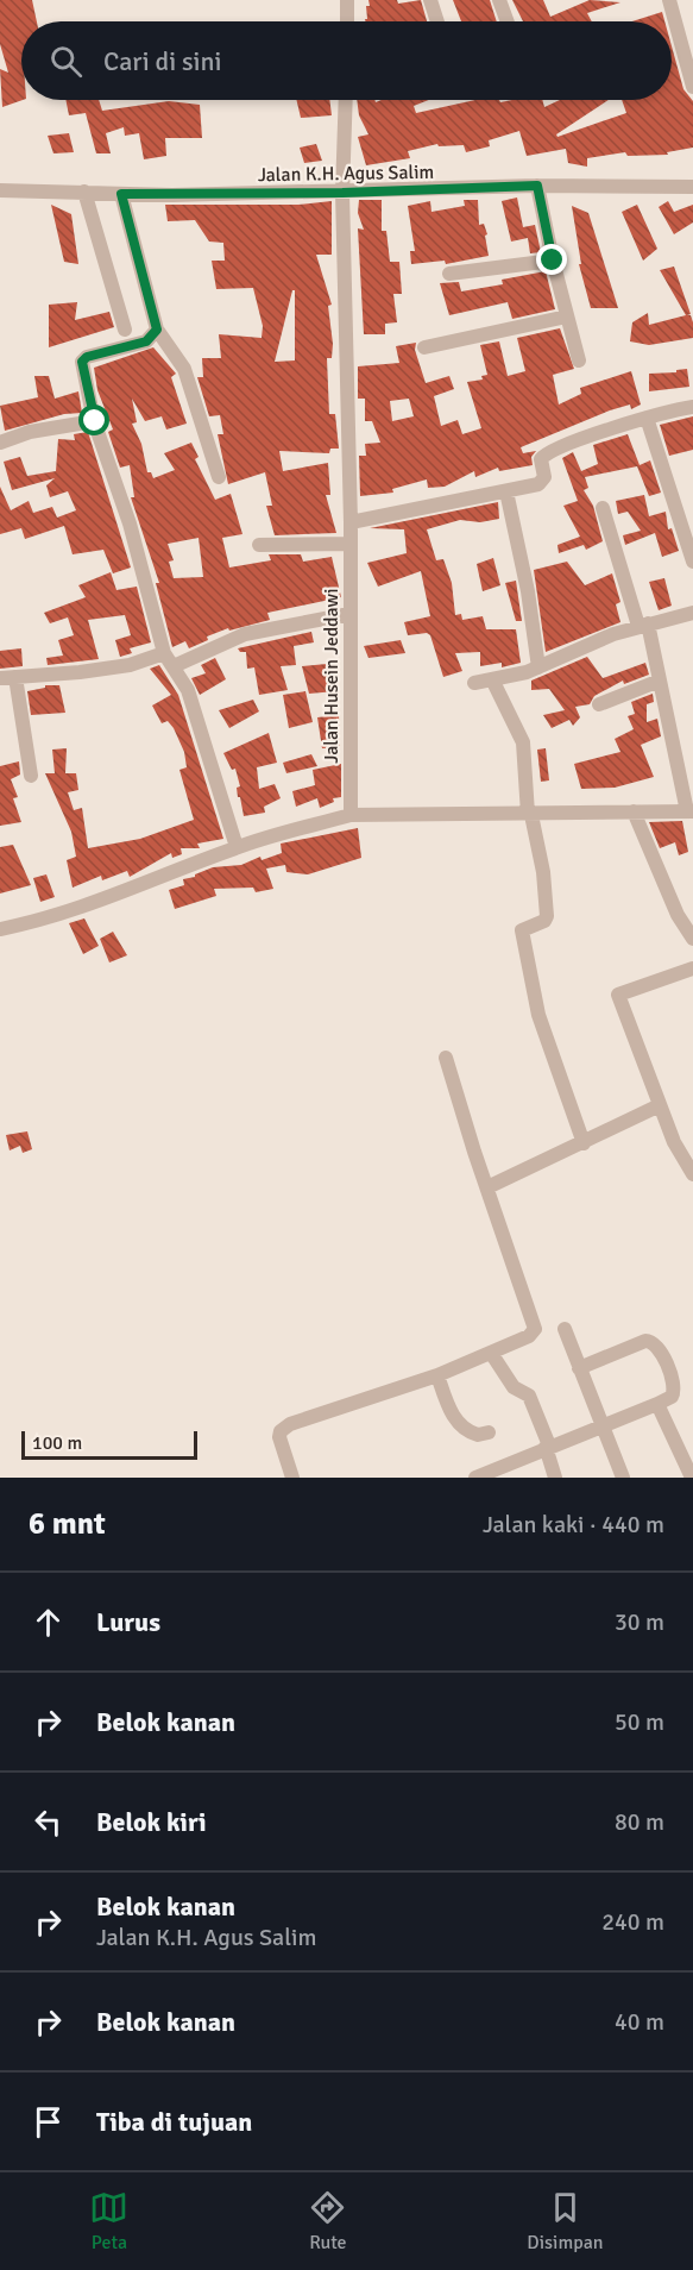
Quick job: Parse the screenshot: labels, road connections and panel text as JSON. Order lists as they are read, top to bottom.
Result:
{
  "streets": {
    "street": ["Jalan K.H. Agus Salim", "Jalan Husein Jeddawi"]
  },
  "crossings": [
    ["Jalan K.H. Agus Salim", "Jalan Husein Jeddawi"]
  ],
  "scale_bar": "100 m",
  "page": {
    "search": "Cari di sini",
    "scale": "100 m",
    "heading": ["6 mnt", "Jalan kaki · 440 m"],
    "list": [
      ["Lurus", "30 m"],
      ["Belok kanan", "50 m"],
      ["Belok kiri", "80 m"],
      ["Belok kanan", "Jalan K.H. Agus Salim", "240 m"],
      ["Belok kanan", "40 m"],
      "Tiba di tujuan"
    ],
    "nav": ["Peta", "Rute", "Disimpan"]
  }
}
